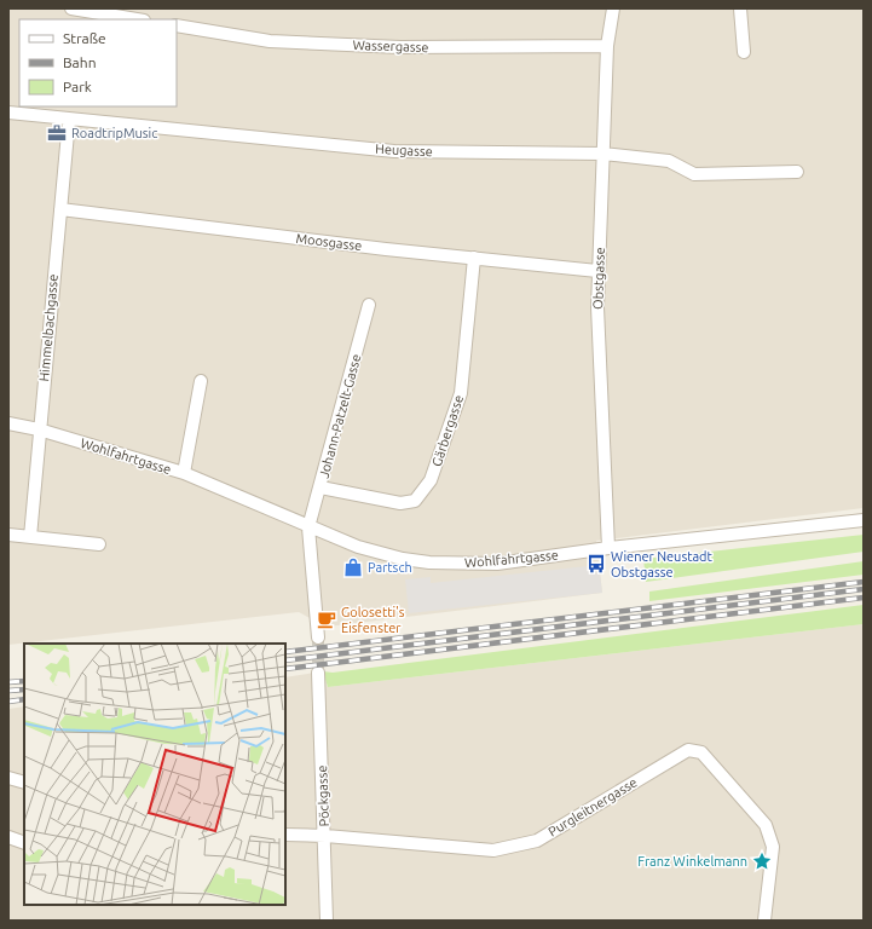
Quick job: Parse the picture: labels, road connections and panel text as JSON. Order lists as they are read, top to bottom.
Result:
{
  "streets": {
    "street": [
      "Wassergasse",
      "Heugasse",
      "Moosgasse",
      "Obstgasse",
      "Himmelbachgasse",
      "Johann-Patzelt-Gasse",
      "Gärbergasse",
      "Wohlfahrtgasse",
      "Pöckgasse",
      "Purgleitnergasse"
    ]
  },
  "crossings": [
    ["Wassergasse", "Obstgasse"],
    ["Heugasse", "Obstgasse"],
    ["Heugasse", "Himmelbachgasse"],
    ["Moosgasse", "Obstgasse"],
    ["Moosgasse", "Himmelbachgasse"],
    ["Moosgasse", "Gärbergasse"],
    ["Obstgasse", "Wohlfahrtgasse"],
    ["Himmelbachgasse", "Wohlfahrtgasse"],
    ["Johann-Patzelt-Gasse", "Gärbergasse"],
    ["Johann-Patzelt-Gasse", "Wohlfahrtgasse"],
    ["Pöckgasse", "Purgleitnergasse"]
  ],
  "places": {
    "office": ["RoadtripMusic"],
    "bus stop": ["Wiener Neustadt Obstgasse"],
    "shop": ["Partsch"],
    "cafe": ["Golosetti's Eisfenster"],
    "place": ["Franz Winkelmann"]
  },
  "legend": ["Straße", "Bahn", "Park"]
}
